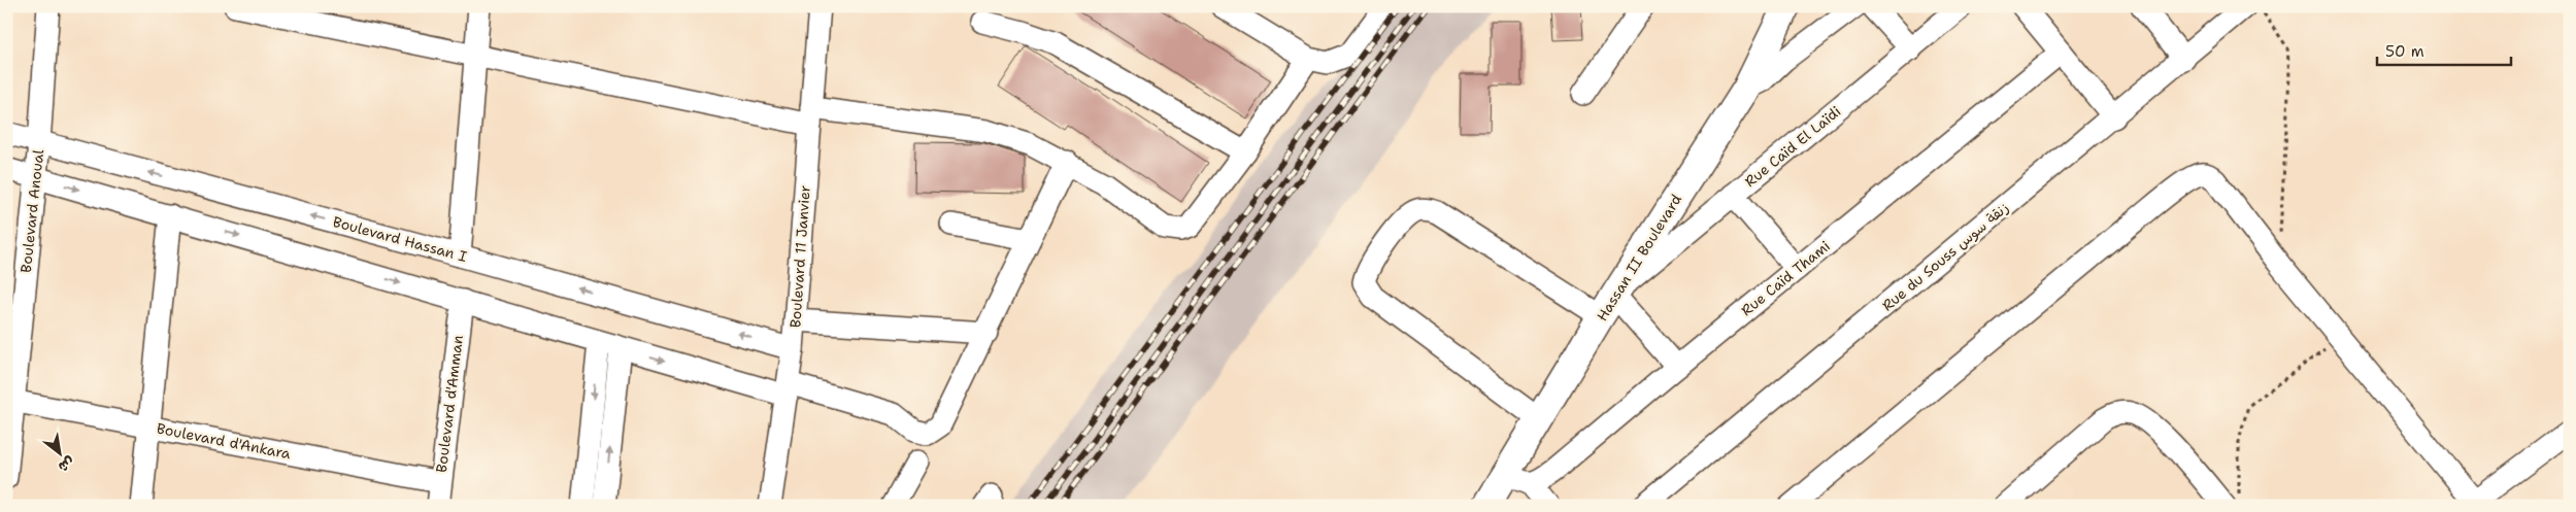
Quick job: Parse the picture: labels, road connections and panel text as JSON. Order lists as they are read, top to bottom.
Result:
{
  "streets": {
    "main road": ["Hassan II Boulevard"],
    "street": [
      "Rue Caïd El Laïdi",
      "Boulevard Anoual",
      "Boulevard Hassan I",
      "Boulevard 11 Janvier",
      "Rue du Souss زنقة سوس",
      "Rue Caïd Thami",
      "Boulevard d'Amman",
      "Boulevard d'Ankara"
    ]
  },
  "crossings": [
    ["Rue Caïd El Laïdi", "Hassan II Boulevard"],
    ["Boulevard Anoual", "Boulevard Hassan I"],
    ["Boulevard Anoual", "Boulevard d'Ankara"],
    ["Boulevard Hassan I", "Boulevard 11 Janvier"],
    ["Hassan II Boulevard", "Rue Caïd Thami"],
    ["Boulevard d'Amman", "Boulevard d'Ankara"]
  ],
  "scale_bar": "50 m",
  "north": "bottom right"
}
